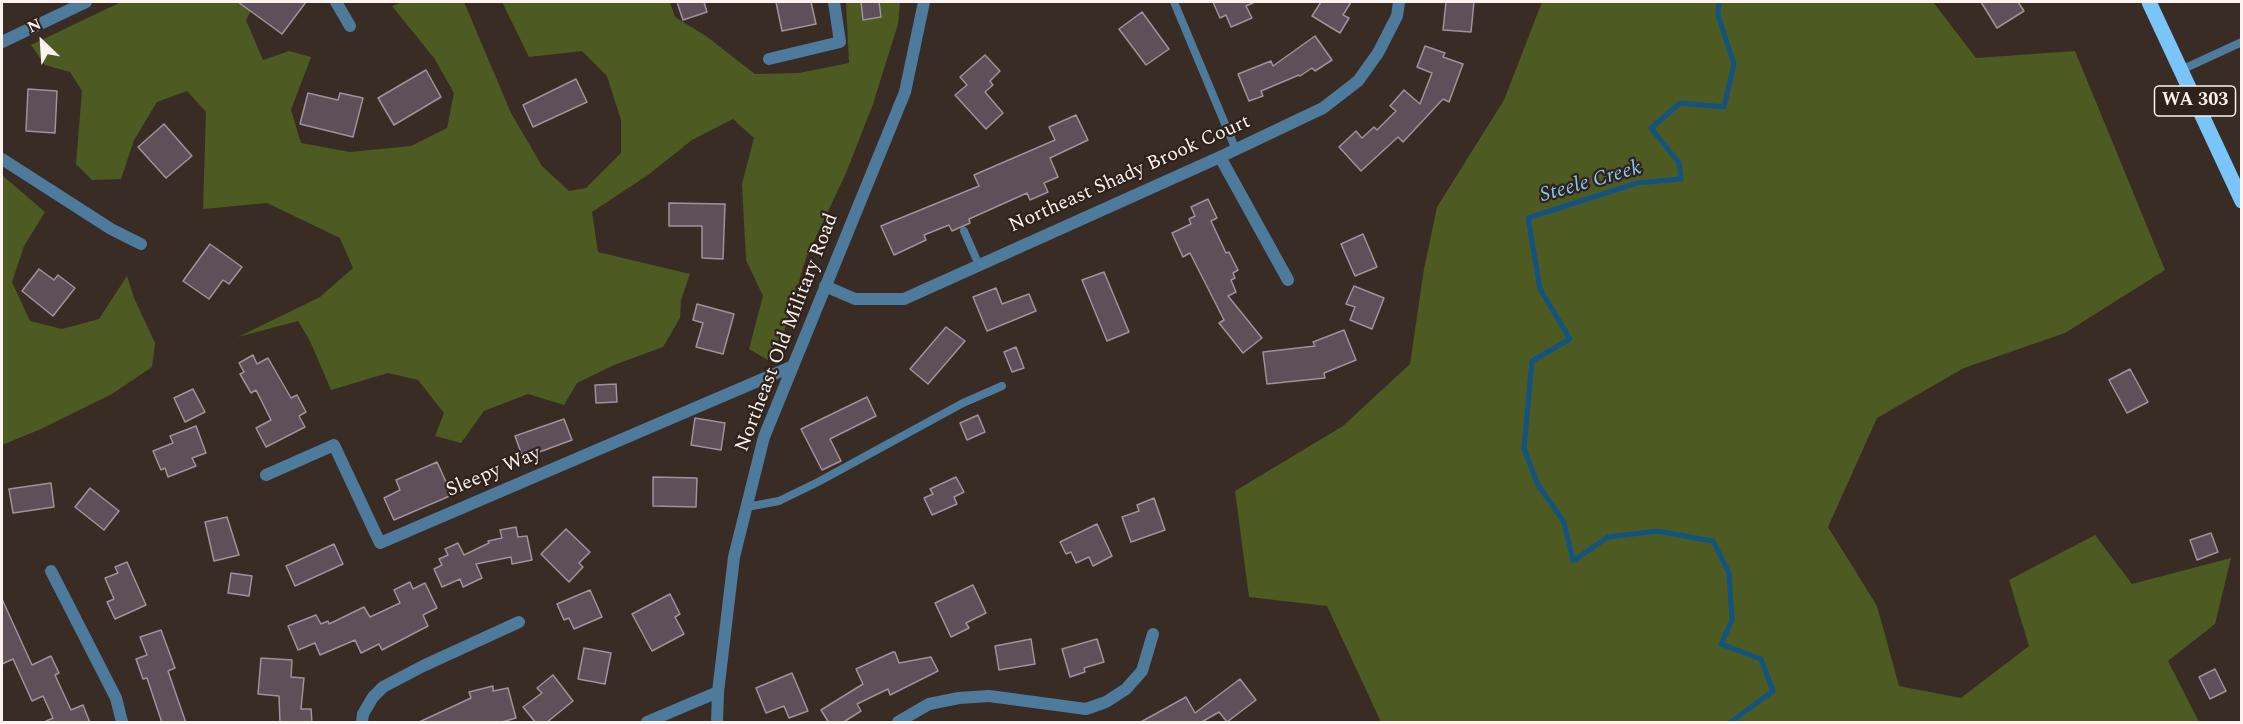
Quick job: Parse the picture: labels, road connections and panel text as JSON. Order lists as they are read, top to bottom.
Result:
{
  "streets": {
    "main road": ["WA 303"],
    "street": ["Northeast Shady Brook Court", "Northeast Old Military Road", "Sleepy Way"]
  },
  "crossings": [
    ["Northeast Shady Brook Court", "Northeast Old Military Road"],
    ["Northeast Old Military Road", "Sleepy Way"]
  ],
  "water": ["Steele Creek"],
  "north": "top left"
}
